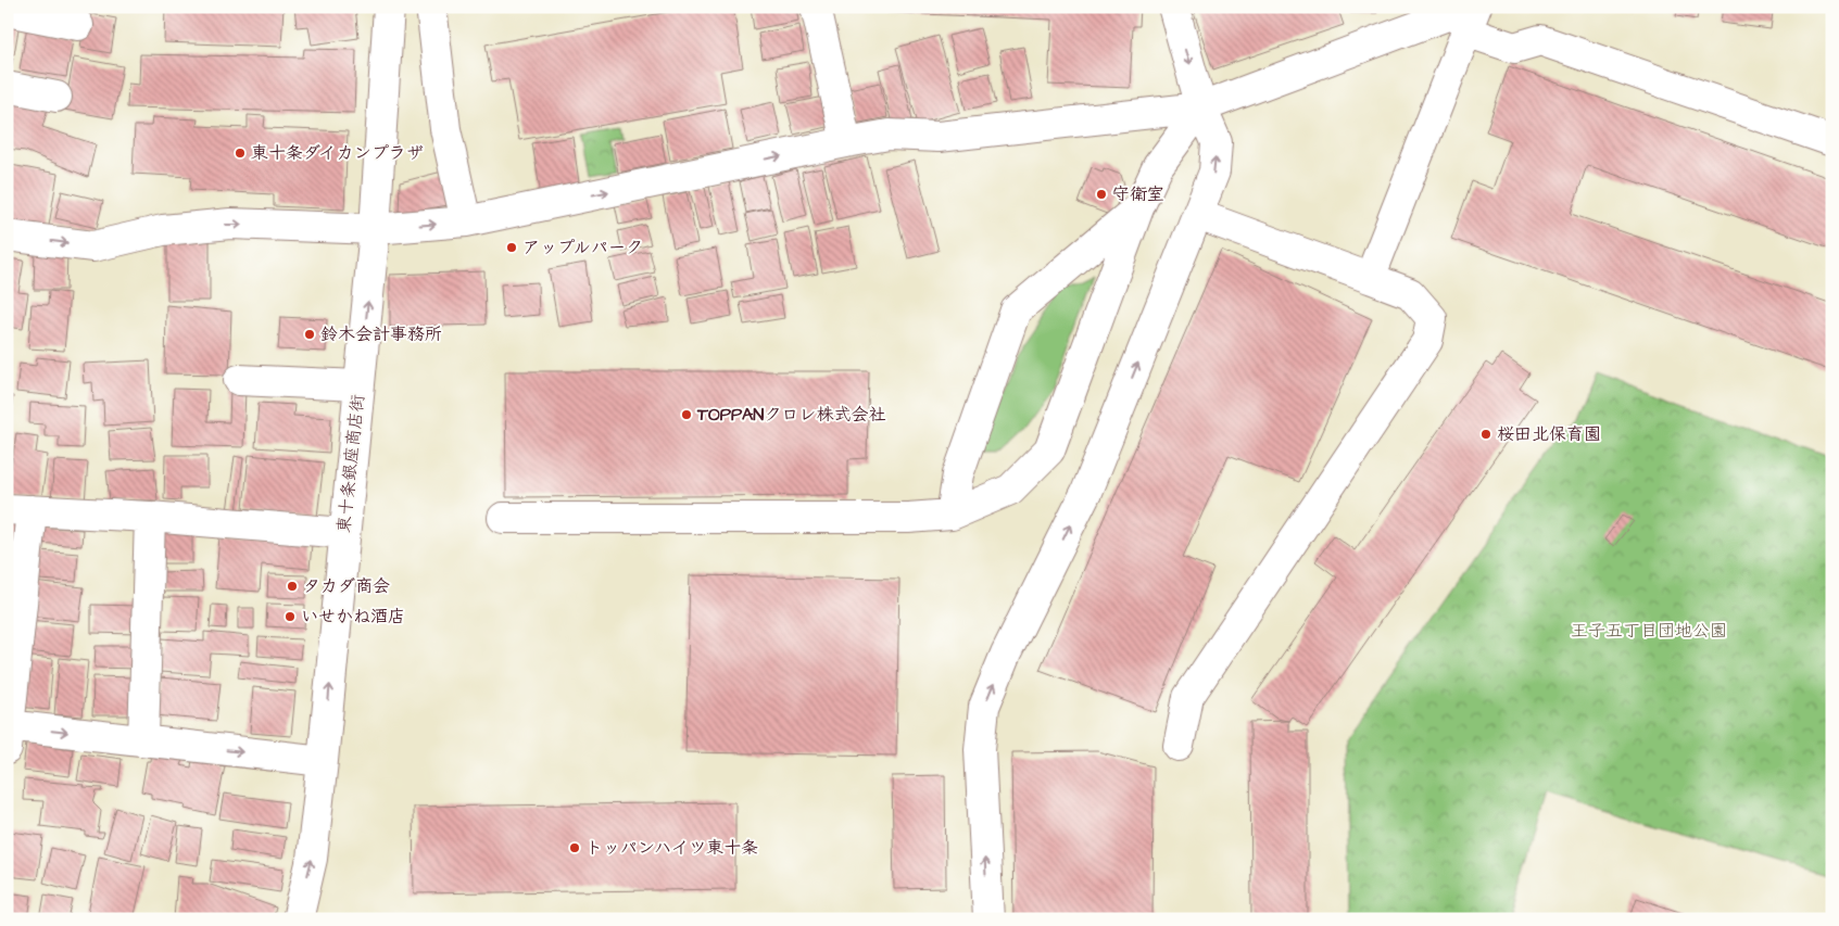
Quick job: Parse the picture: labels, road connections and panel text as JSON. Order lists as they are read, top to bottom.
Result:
{
  "streets": {
    "street": ["東十条銀座商店街"]
  },
  "parks": ["王子五丁目団地公園"],
  "places": [
    "東十条ダイカンプラザ",
    "守衛室",
    "アップルパーク",
    "鈴木会計事務所",
    "TOPPANクロレ株式会社",
    "桜田北保育園",
    "タカダ商会",
    "いせかね酒店",
    "トッパンハイツ東十条"
  ]
}
